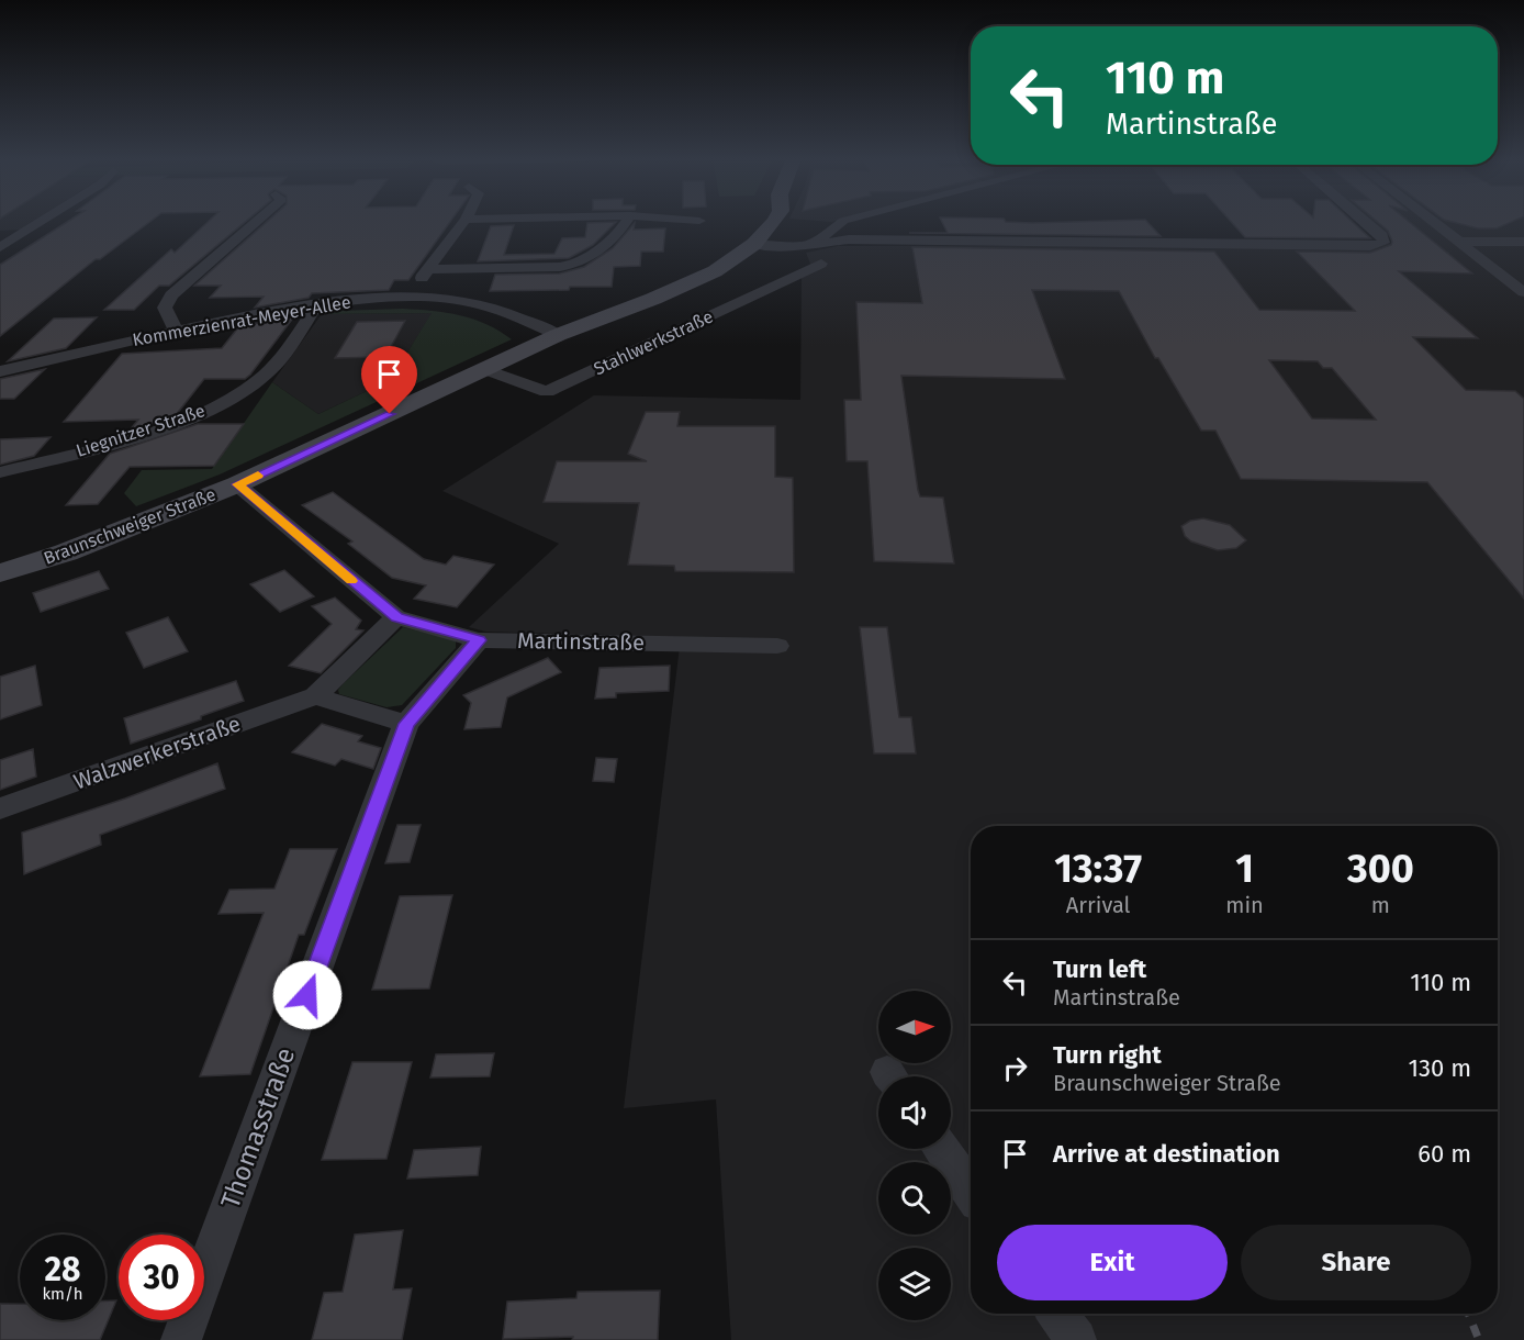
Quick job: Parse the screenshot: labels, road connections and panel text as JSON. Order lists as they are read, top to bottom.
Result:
{
  "streets": {
    "street": [
      "Kommerzienrat-Meyer-Allee",
      "Stahlwerkstraße",
      "Liegnitzer Straße",
      "Braunschweiger Straße",
      "Martinstraße",
      "Walzwerkerstraße",
      "Thomasstraße"
    ]
  },
  "crossings": [
    ["Kommerzienrat-Meyer-Allee", "Liegnitzer Straße"],
    ["Kommerzienrat-Meyer-Allee", "Braunschweiger Straße"],
    ["Stahlwerkstraße", "Braunschweiger Straße"],
    ["Braunschweiger Straße", "Martinstraße"],
    ["Martinstraße", "Walzwerkerstraße"],
    ["Martinstraße", "Thomasstraße"]
  ],
  "north": "right",
  "page": {
    "turn": ["110 m", "Martinstraße"],
    "eta": [
      "13:37",
      "Arrival",
      "1",
      "min",
      "300",
      "m"
    ],
    "list": [
      {
        "name": "Turn left",
        "note": "Martinstraße",
        "value": "110 m"
      },
      {
        "name": "Turn right",
        "note": "Braunschweiger Straße",
        "value": "130 m"
      },
      {
        "name": "Arrive at destination",
        "value": "60 m"
      }
    ],
    "buttons": ["Exit", "Share"],
    "speed": "28 km/h",
    "limit": "30"
  }
}
